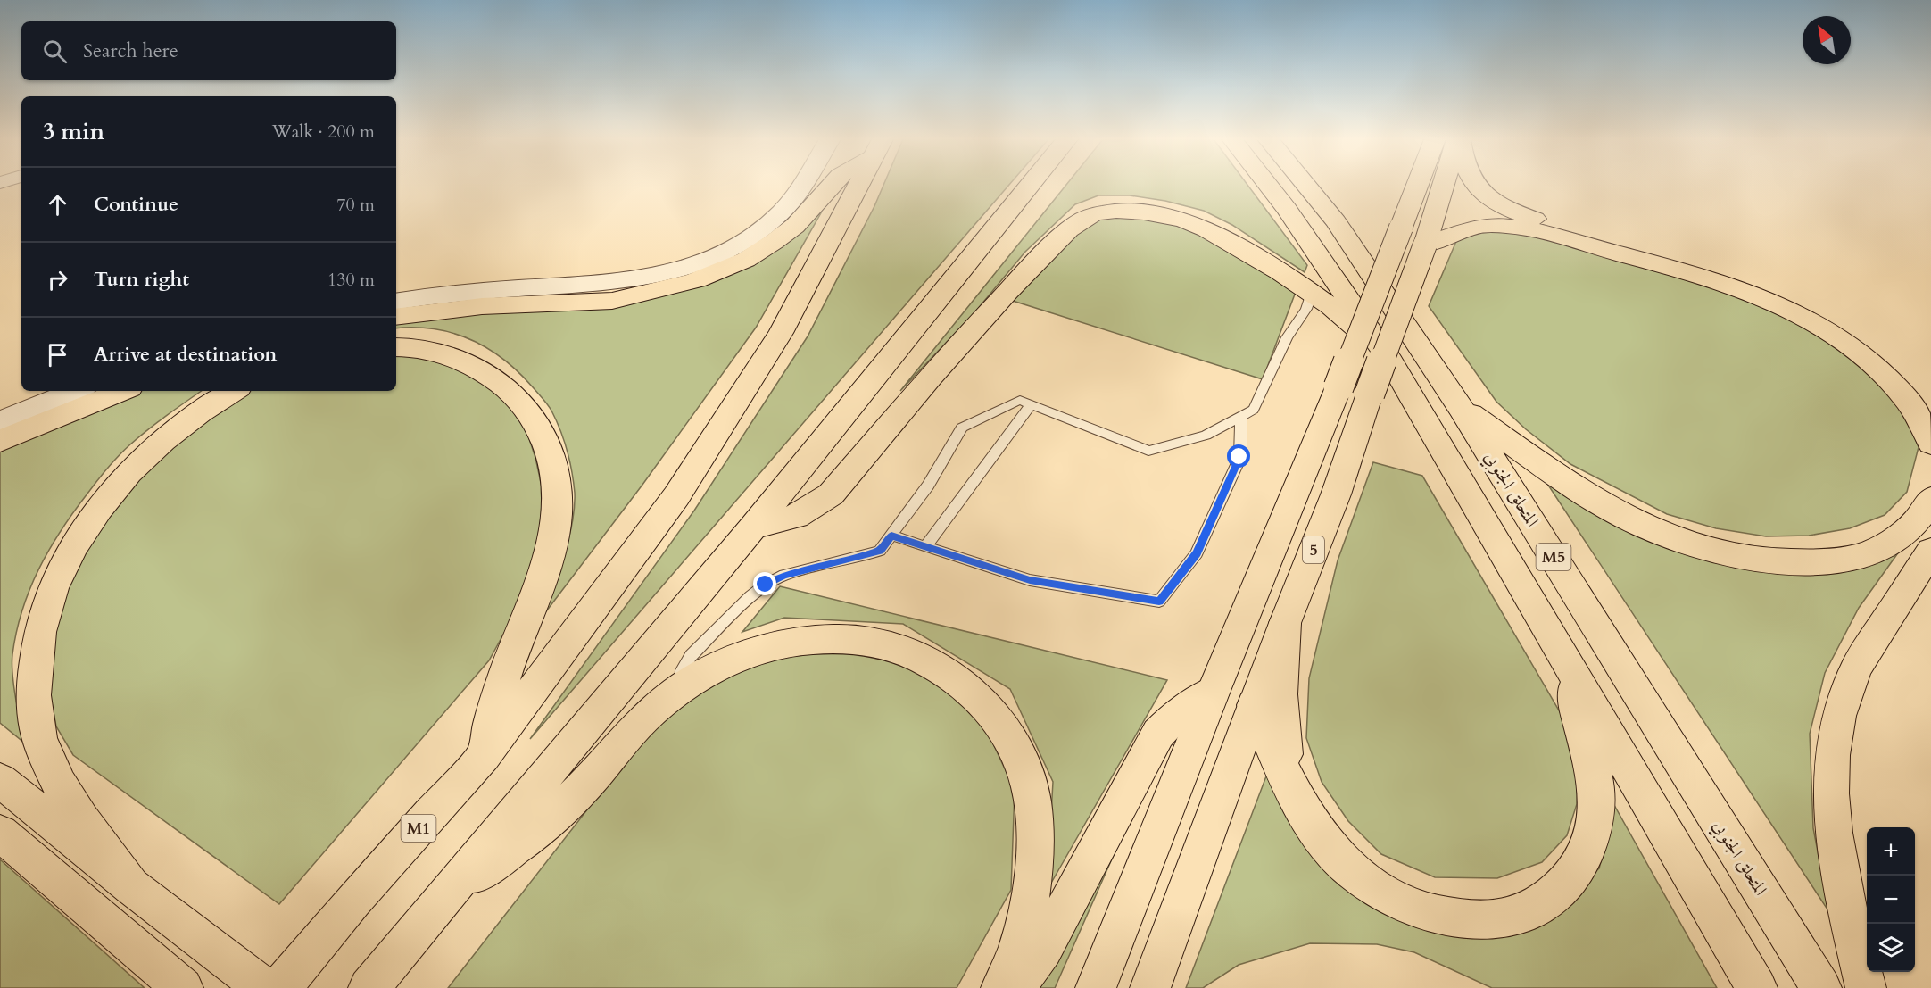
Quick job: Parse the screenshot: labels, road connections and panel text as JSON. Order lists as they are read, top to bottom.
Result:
{
  "streets": {
    "main road": [
      "المتحلق الجنوبي",
      "5",
      "M5",
      "M1"
    ]
  },
  "north": "top left",
  "page": {
    "search": "Search here",
    "heading": ["3 min", "Walk · 200 m"],
    "list": [
      ["Continue", "70 m"],
      ["Turn right", "130 m"],
      "Arrive at destination"
    ],
    "map_buttons": ["+", "−"]
  }
}
